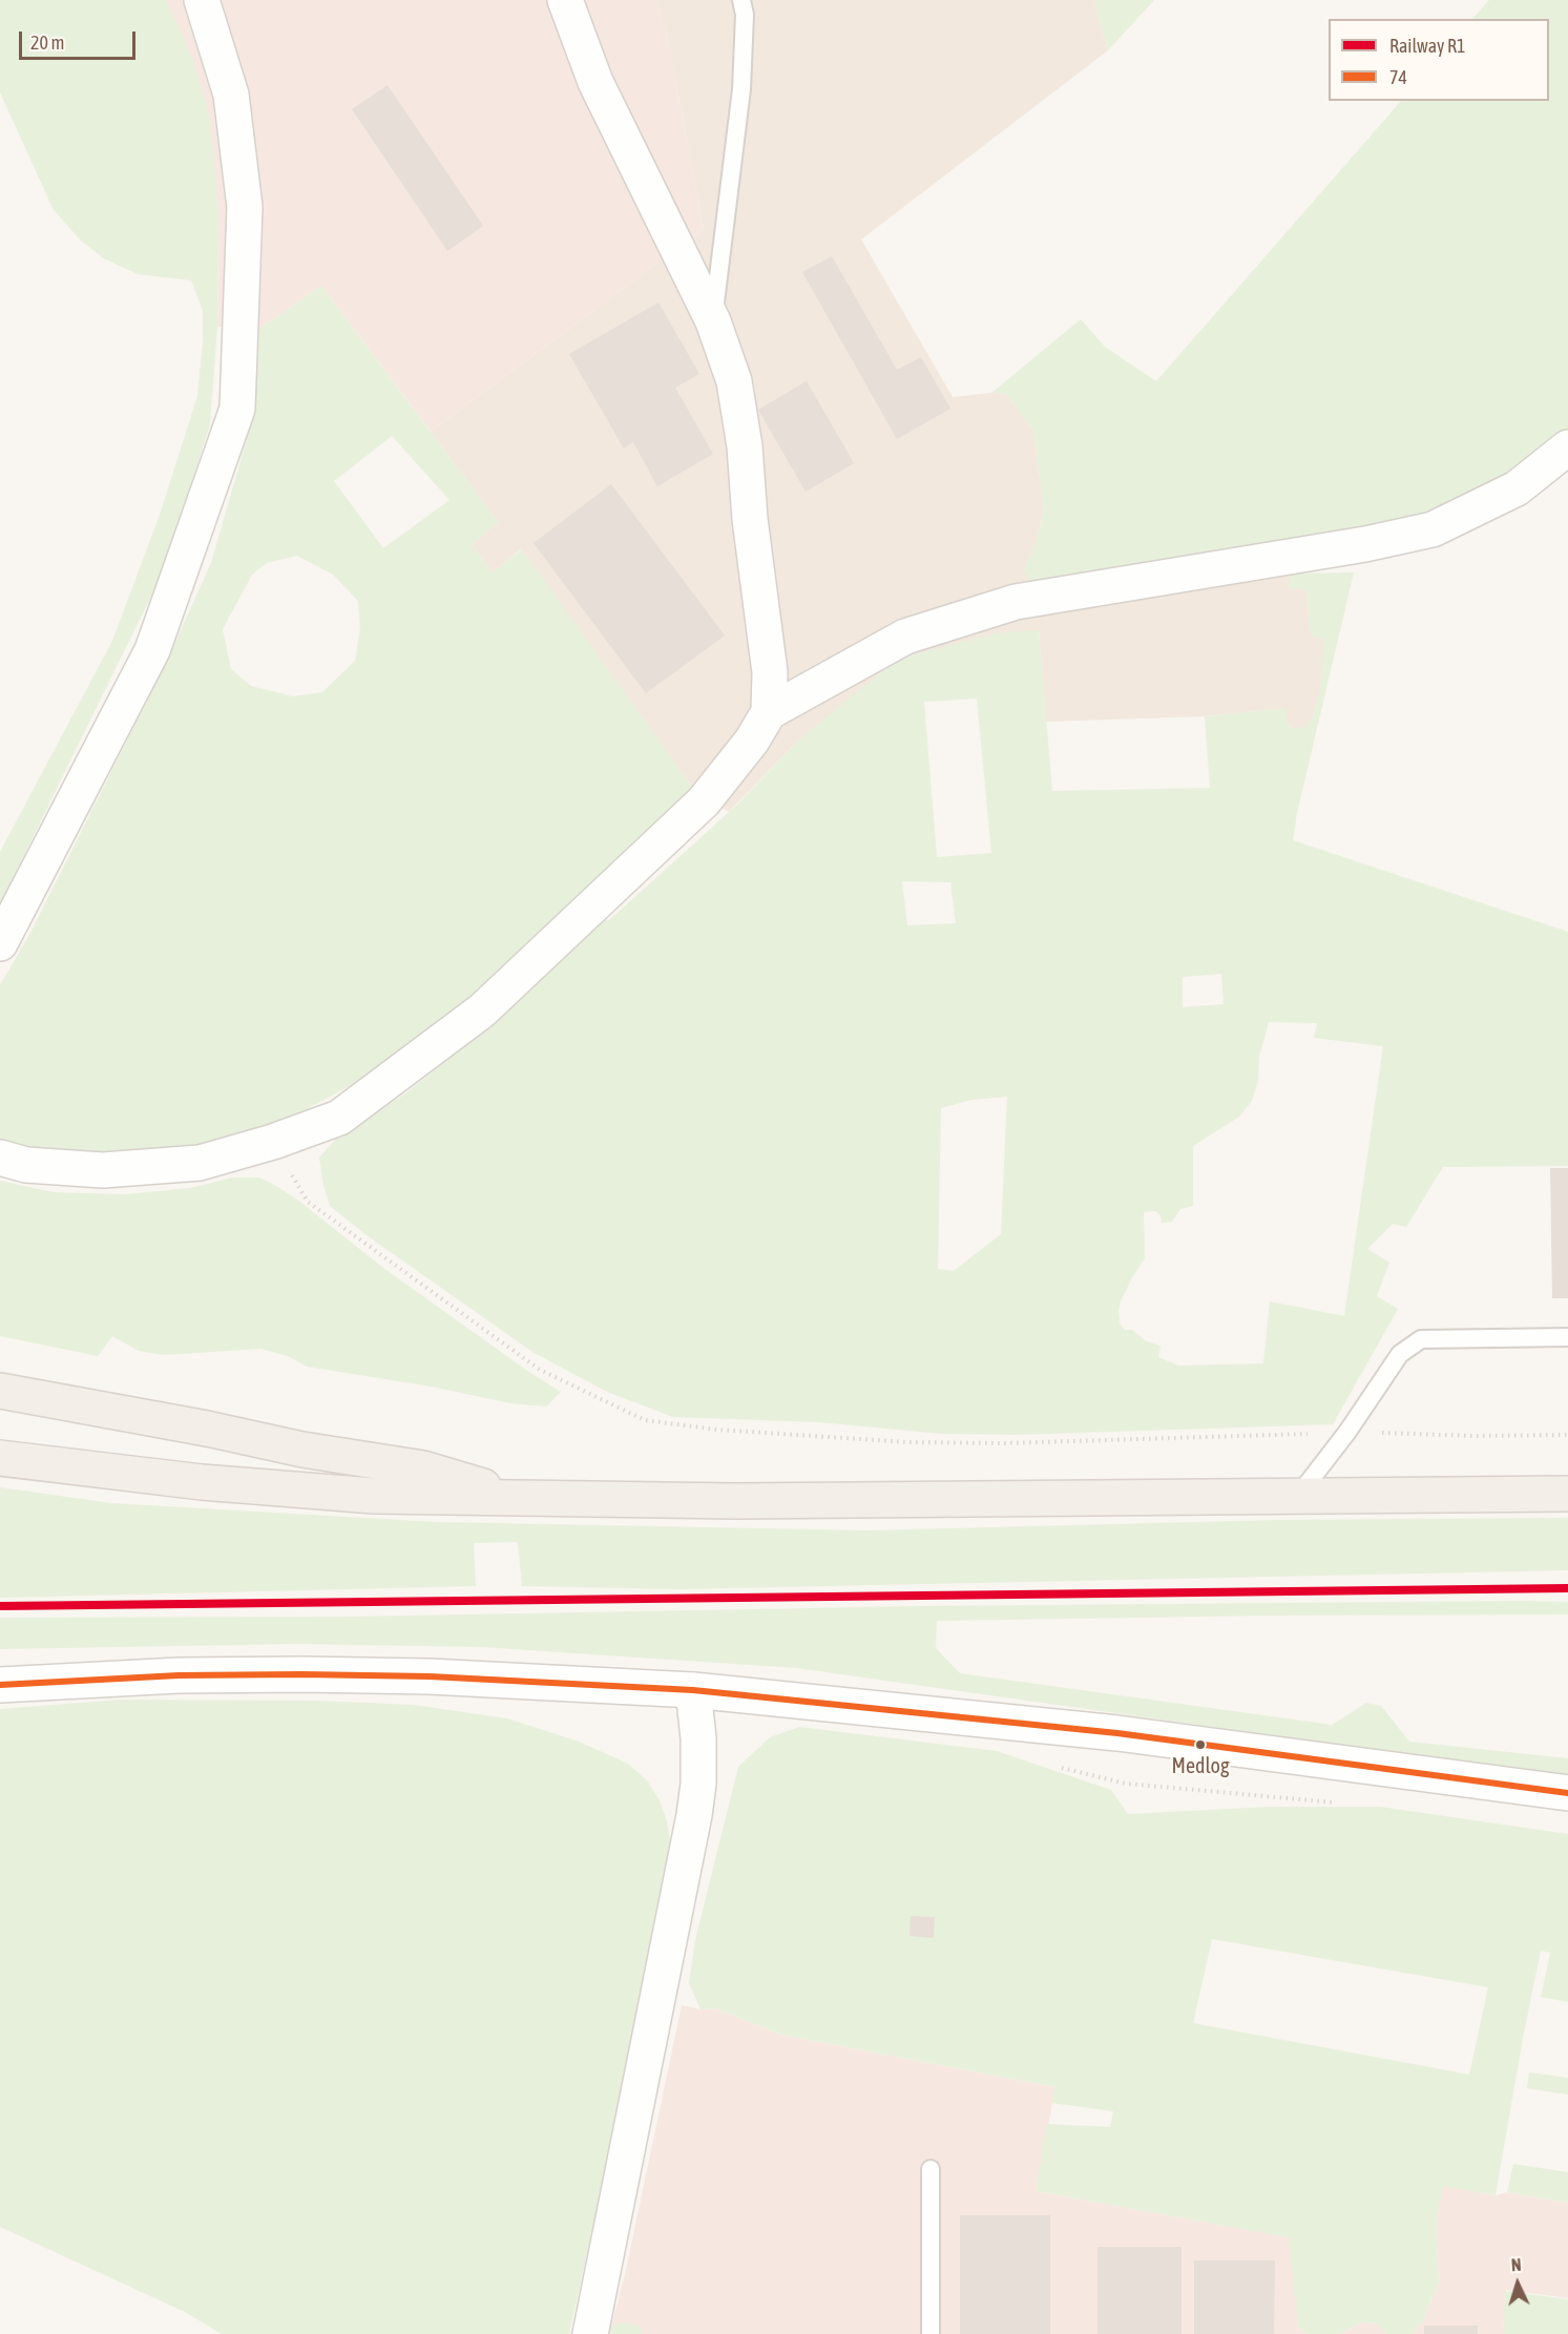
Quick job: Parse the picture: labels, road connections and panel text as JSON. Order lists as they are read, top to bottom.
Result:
{
  "places": ["Medlog"],
  "lines": ["rail line R1", "transit line 74"],
  "legend": ["Railway R1", "74"],
  "scale_bar": "20 m",
  "north": "top"
}
